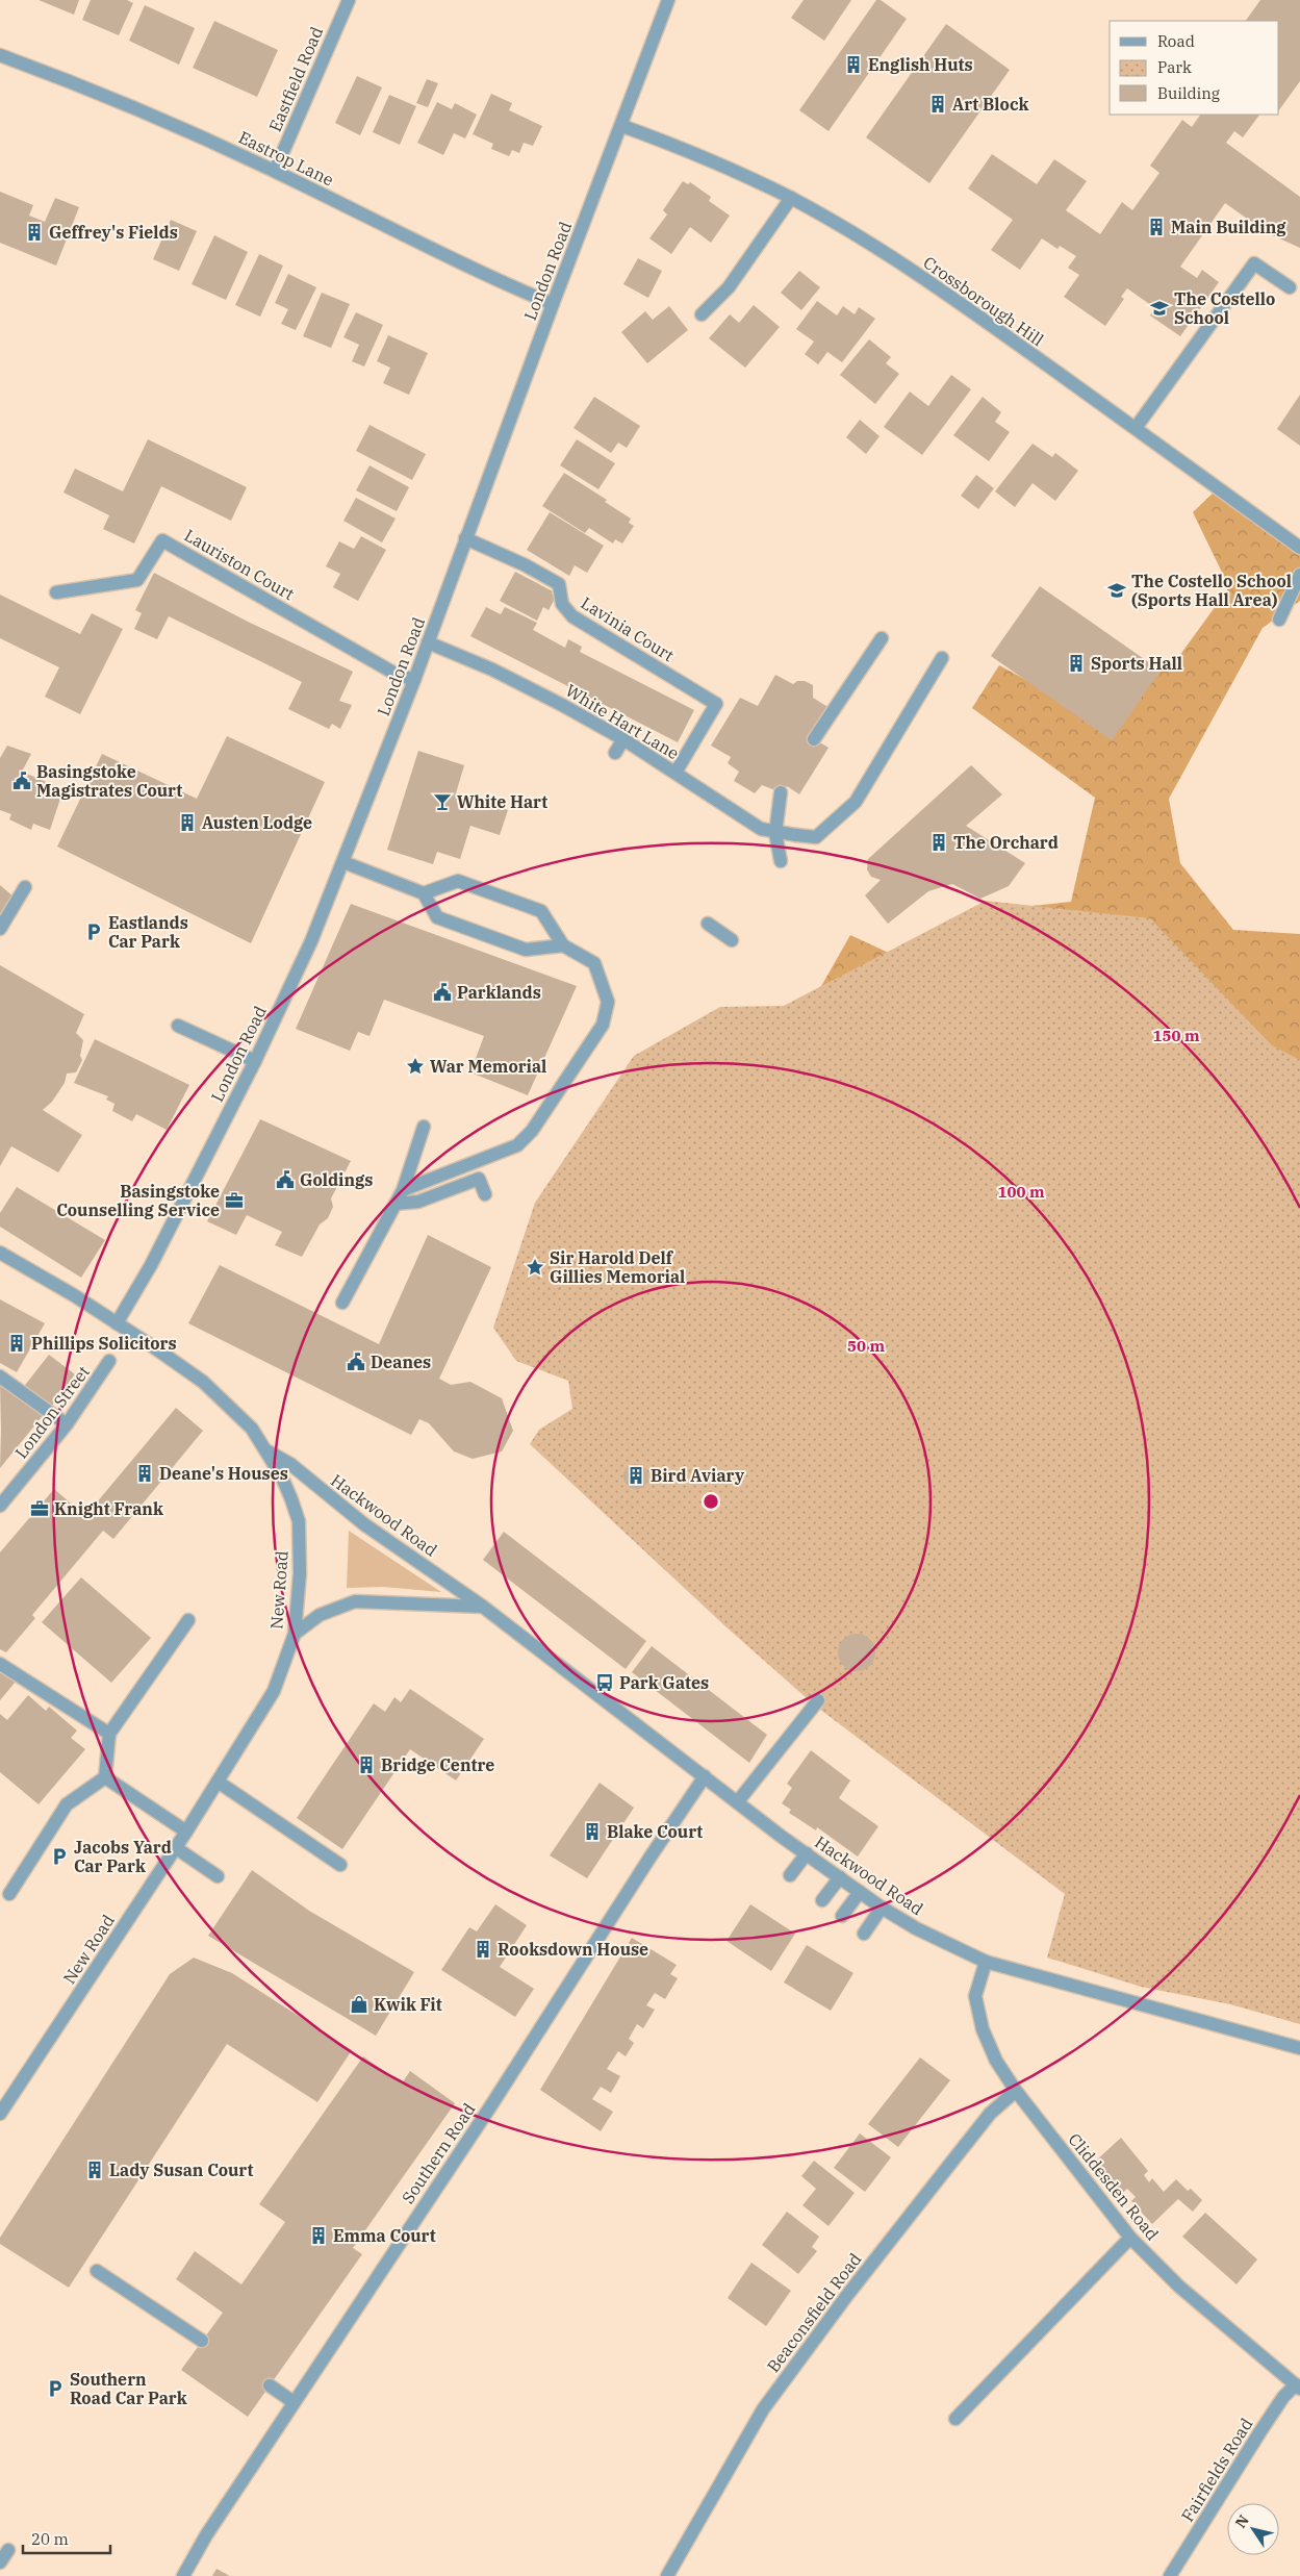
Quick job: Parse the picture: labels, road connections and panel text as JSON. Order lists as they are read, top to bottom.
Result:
{
  "streets": {
    "street": [
      "Eastfield Road",
      "Eastrop Lane",
      "London Road",
      "Crossborough Hill",
      "Lauriston Court",
      "Lavinia Court",
      "White Hart Lane",
      "London Street",
      "Hackwood Road",
      "New Road",
      "Southern Road",
      "Cliddesden Road",
      "Beaconsfield Road",
      "Fairfields Road"
    ]
  },
  "crossings": [
    ["Eastfield Road", "Eastrop Lane"],
    ["Eastrop Lane", "London Road"],
    ["London Road", "Crossborough Hill"],
    ["London Road", "Lauriston Court"],
    ["London Road", "Lavinia Court"],
    ["London Road", "White Hart Lane"],
    ["London Road", "New Road"],
    ["Lavinia Court", "White Hart Lane"],
    ["Hackwood Road", "New Road"],
    ["Hackwood Road", "Southern Road"],
    ["Hackwood Road", "Cliddesden Road"],
    ["Cliddesden Road", "Beaconsfield Road"],
    ["Cliddesden Road", "Fairfields Road"]
  ],
  "places": {
    "building": [
      "English Huts",
      "Art Block",
      "Main Building",
      "Geffrey's Fields",
      "Sports Hall",
      "Austen Lodge",
      "The Orchard",
      "Phillips Solicitors",
      "Deane's Houses",
      "Bird Aviary",
      "Bridge Centre",
      "Blake Court",
      "Rooksdown House",
      "Lady Susan Court",
      "Emma Court"
    ],
    "school or university": ["The Costello School", "The Costello School (Sports Hall Area)"],
    "public building": [
      "Basingstoke Magistrates Court",
      "Parklands",
      "Goldings",
      "Deanes"
    ],
    "bar": ["White Hart"],
    "parking": ["Eastlands Car Park", "Jacobs Yard Car Park", "Southern Road Car Park"],
    "place": ["War Memorial", "Sir Harold Delf Gillies Memorial"],
    "office": ["Basingstoke Counselling Service", "Knight Frank"],
    "bus stop": ["Park Gates"],
    "shop": ["Kwik Fit"]
  },
  "legend": ["Road", "Park", "Building"],
  "scale_bar": "20 m",
  "north": "top left",
  "rings": ["150 m", "100 m", "50 m"]
}
